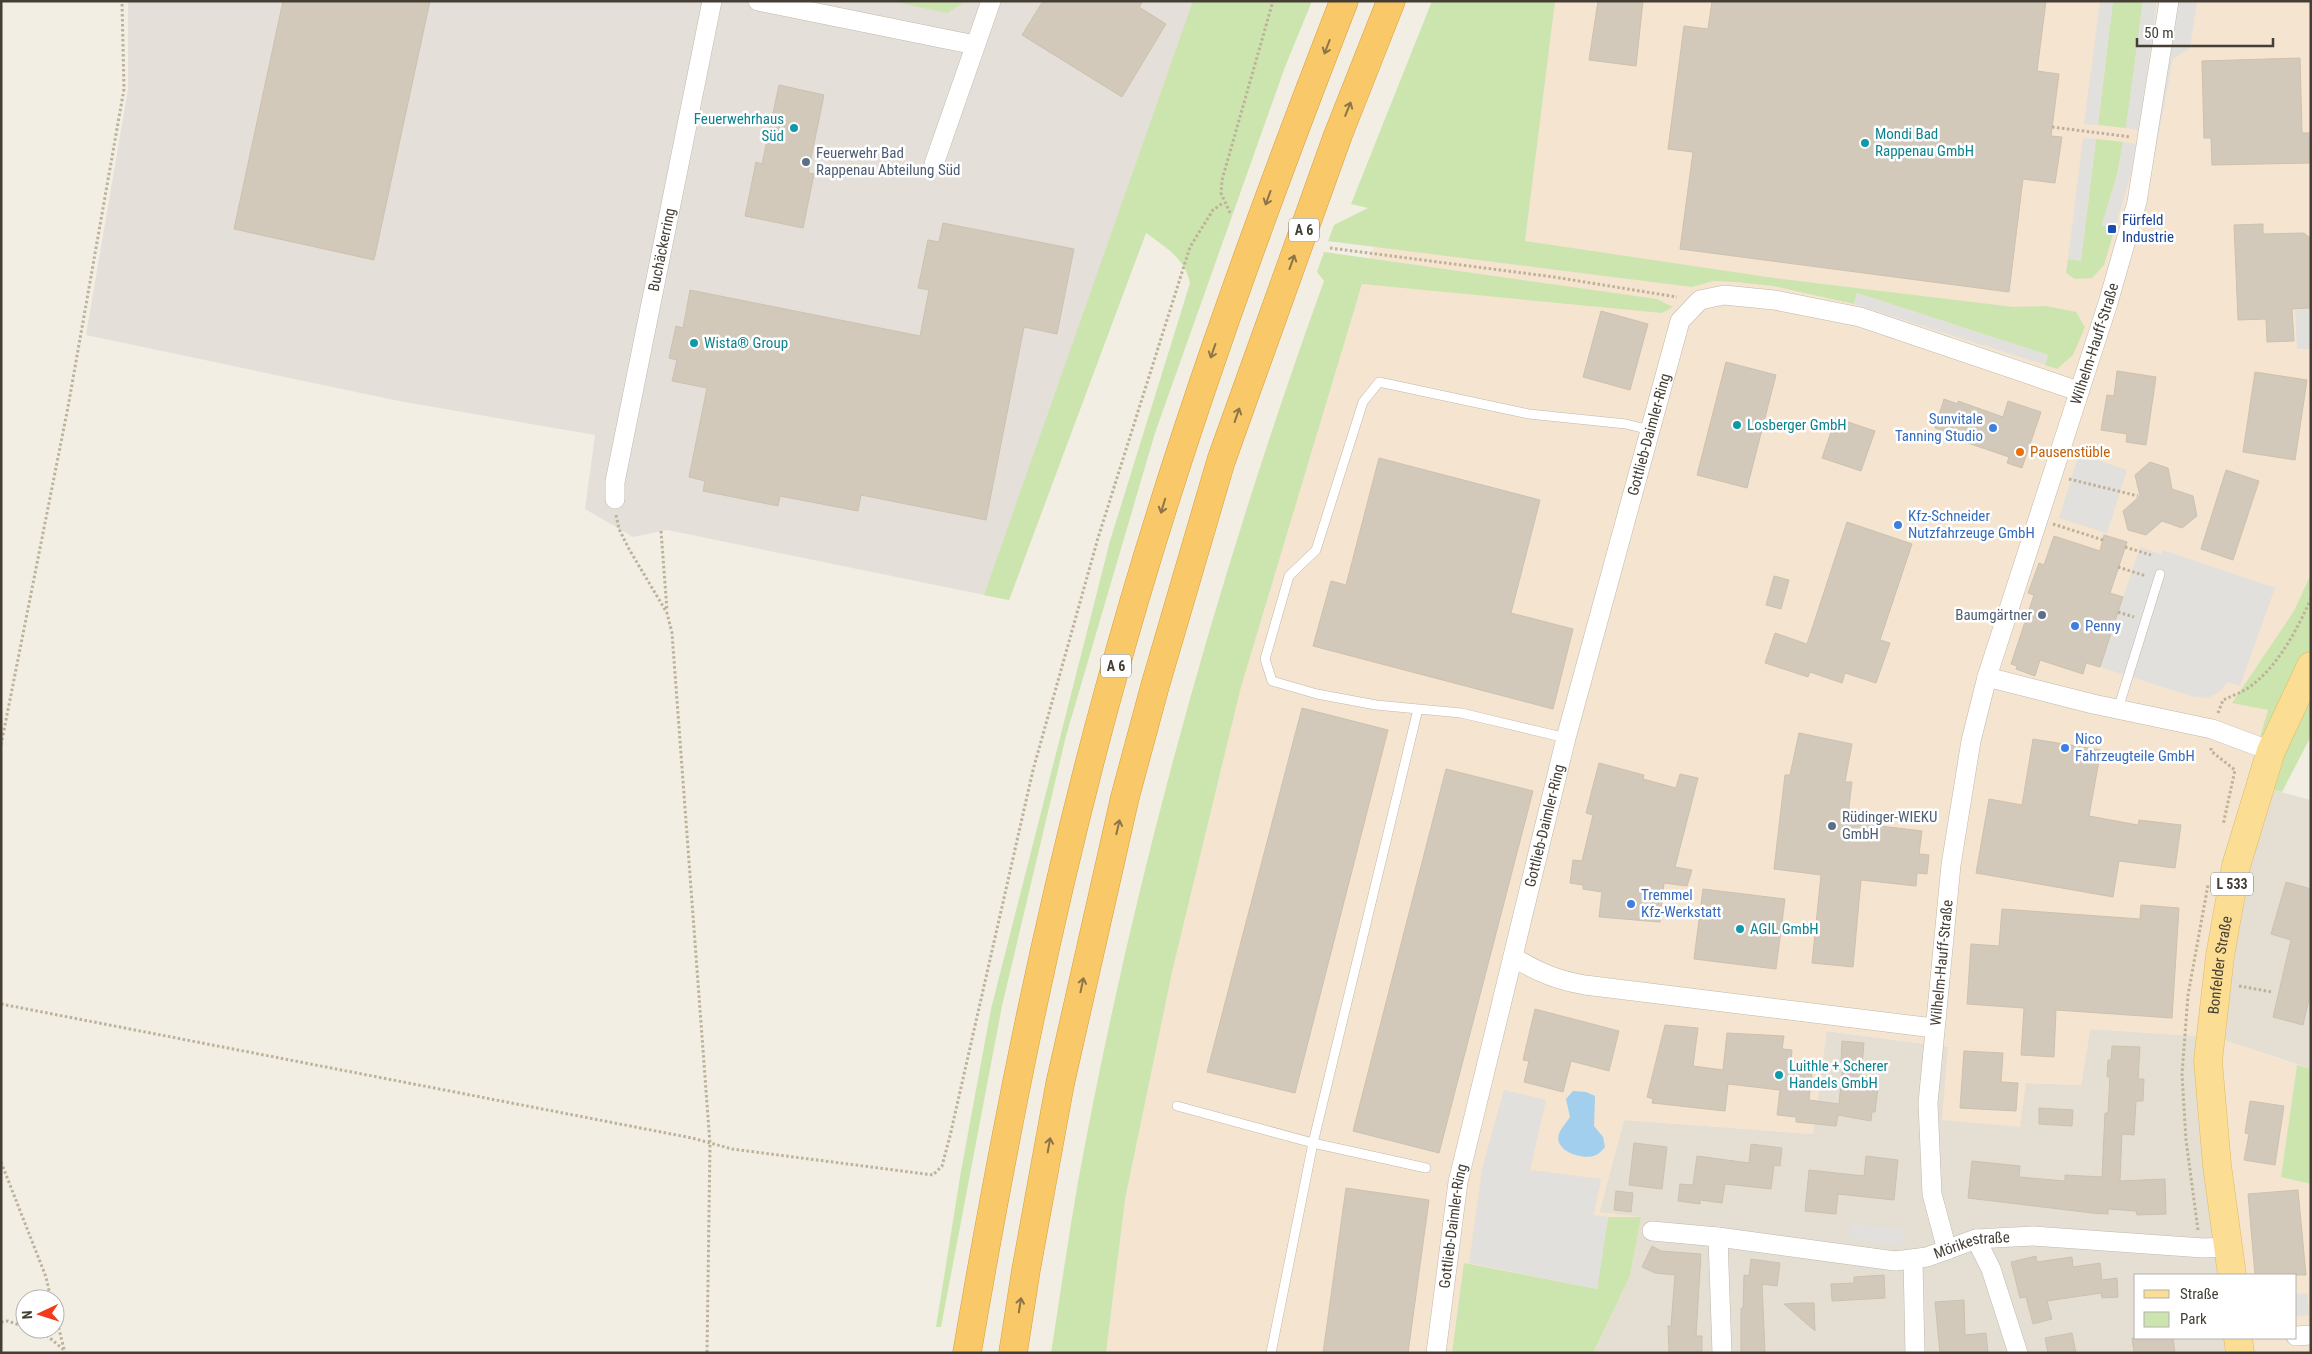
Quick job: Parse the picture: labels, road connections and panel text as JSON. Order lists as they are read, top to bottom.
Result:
{
  "streets": {
    "highway": ["A 6"],
    "main road": ["L 533", "Bonfelder Straße"],
    "street": [
      "Buchäckerring",
      "Wilhelm-Hauff-Straße",
      "Gottlieb-Daimler-Ring",
      "Mörikestraße"
    ]
  },
  "crossings": [
    ["Wilhelm-Hauff-Straße", "Mörikestraße"],
    ["Bonfelder Straße", "Mörikestraße"]
  ],
  "places": {
    "other": [
      "Feuerwehrhaus Süd",
      "Mondi Bad Rappenau GmbH",
      "Feuerwehr Bad Rappenau Abteilung Süd",
      "Wista® Group",
      "Losberger GmbH",
      "Sunvitale Tanning Studio",
      "Pausenstüble",
      "Kfz-Schneider Nutzfahrzeuge GmbH",
      "Baumgärtner",
      "Penny",
      "Nico Fahrzeugteile GmbH",
      "Rüdinger-WIEKU GmbH",
      "Tremmel Kfz-Werkstatt",
      "AGIL GmbH",
      "Luithle + Scherer Handels GmbH"
    ],
    "transit": ["Fürfeld Industrie"]
  },
  "legend": ["Straße", "Park"],
  "scale_bar": "50 m",
  "north": "left"
}
